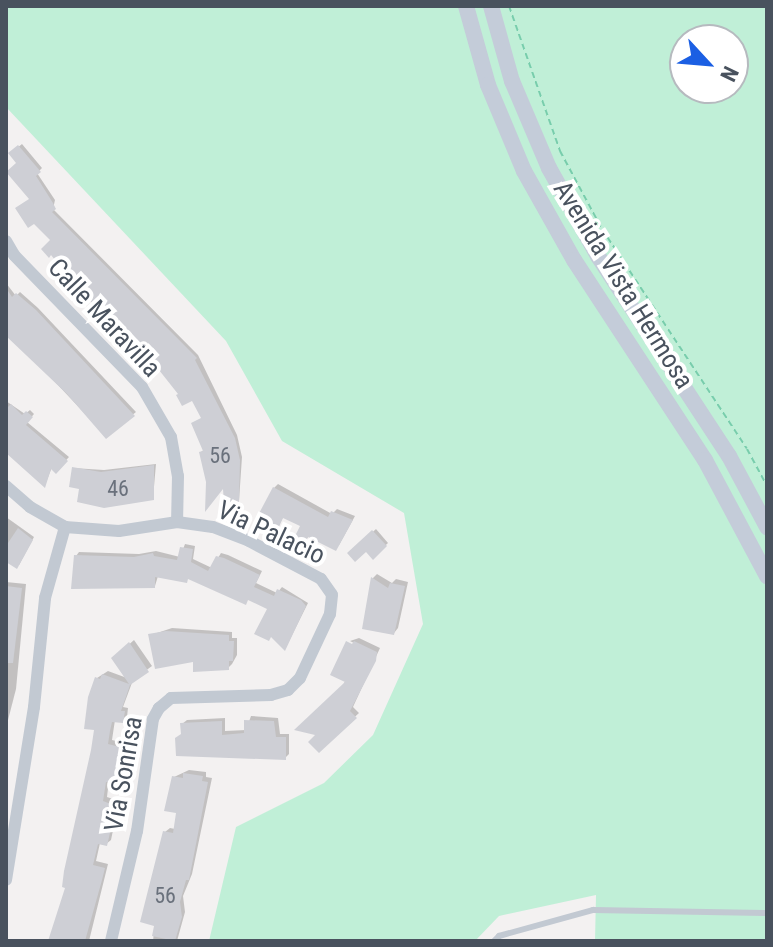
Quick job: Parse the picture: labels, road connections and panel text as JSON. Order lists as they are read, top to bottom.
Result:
{
  "streets": {
    "main road": ["Avenida Vista Hermosa"],
    "street": ["Calle Maravilla", "Via Palacio", "Via Sonrisa"]
  },
  "crossings": [
    ["Calle Maravilla", "Via Palacio"],
    ["Via Palacio", "Via Sonrisa"]
  ],
  "house_numbers": ["56", "46", "56"],
  "north": "bottom right"
}
